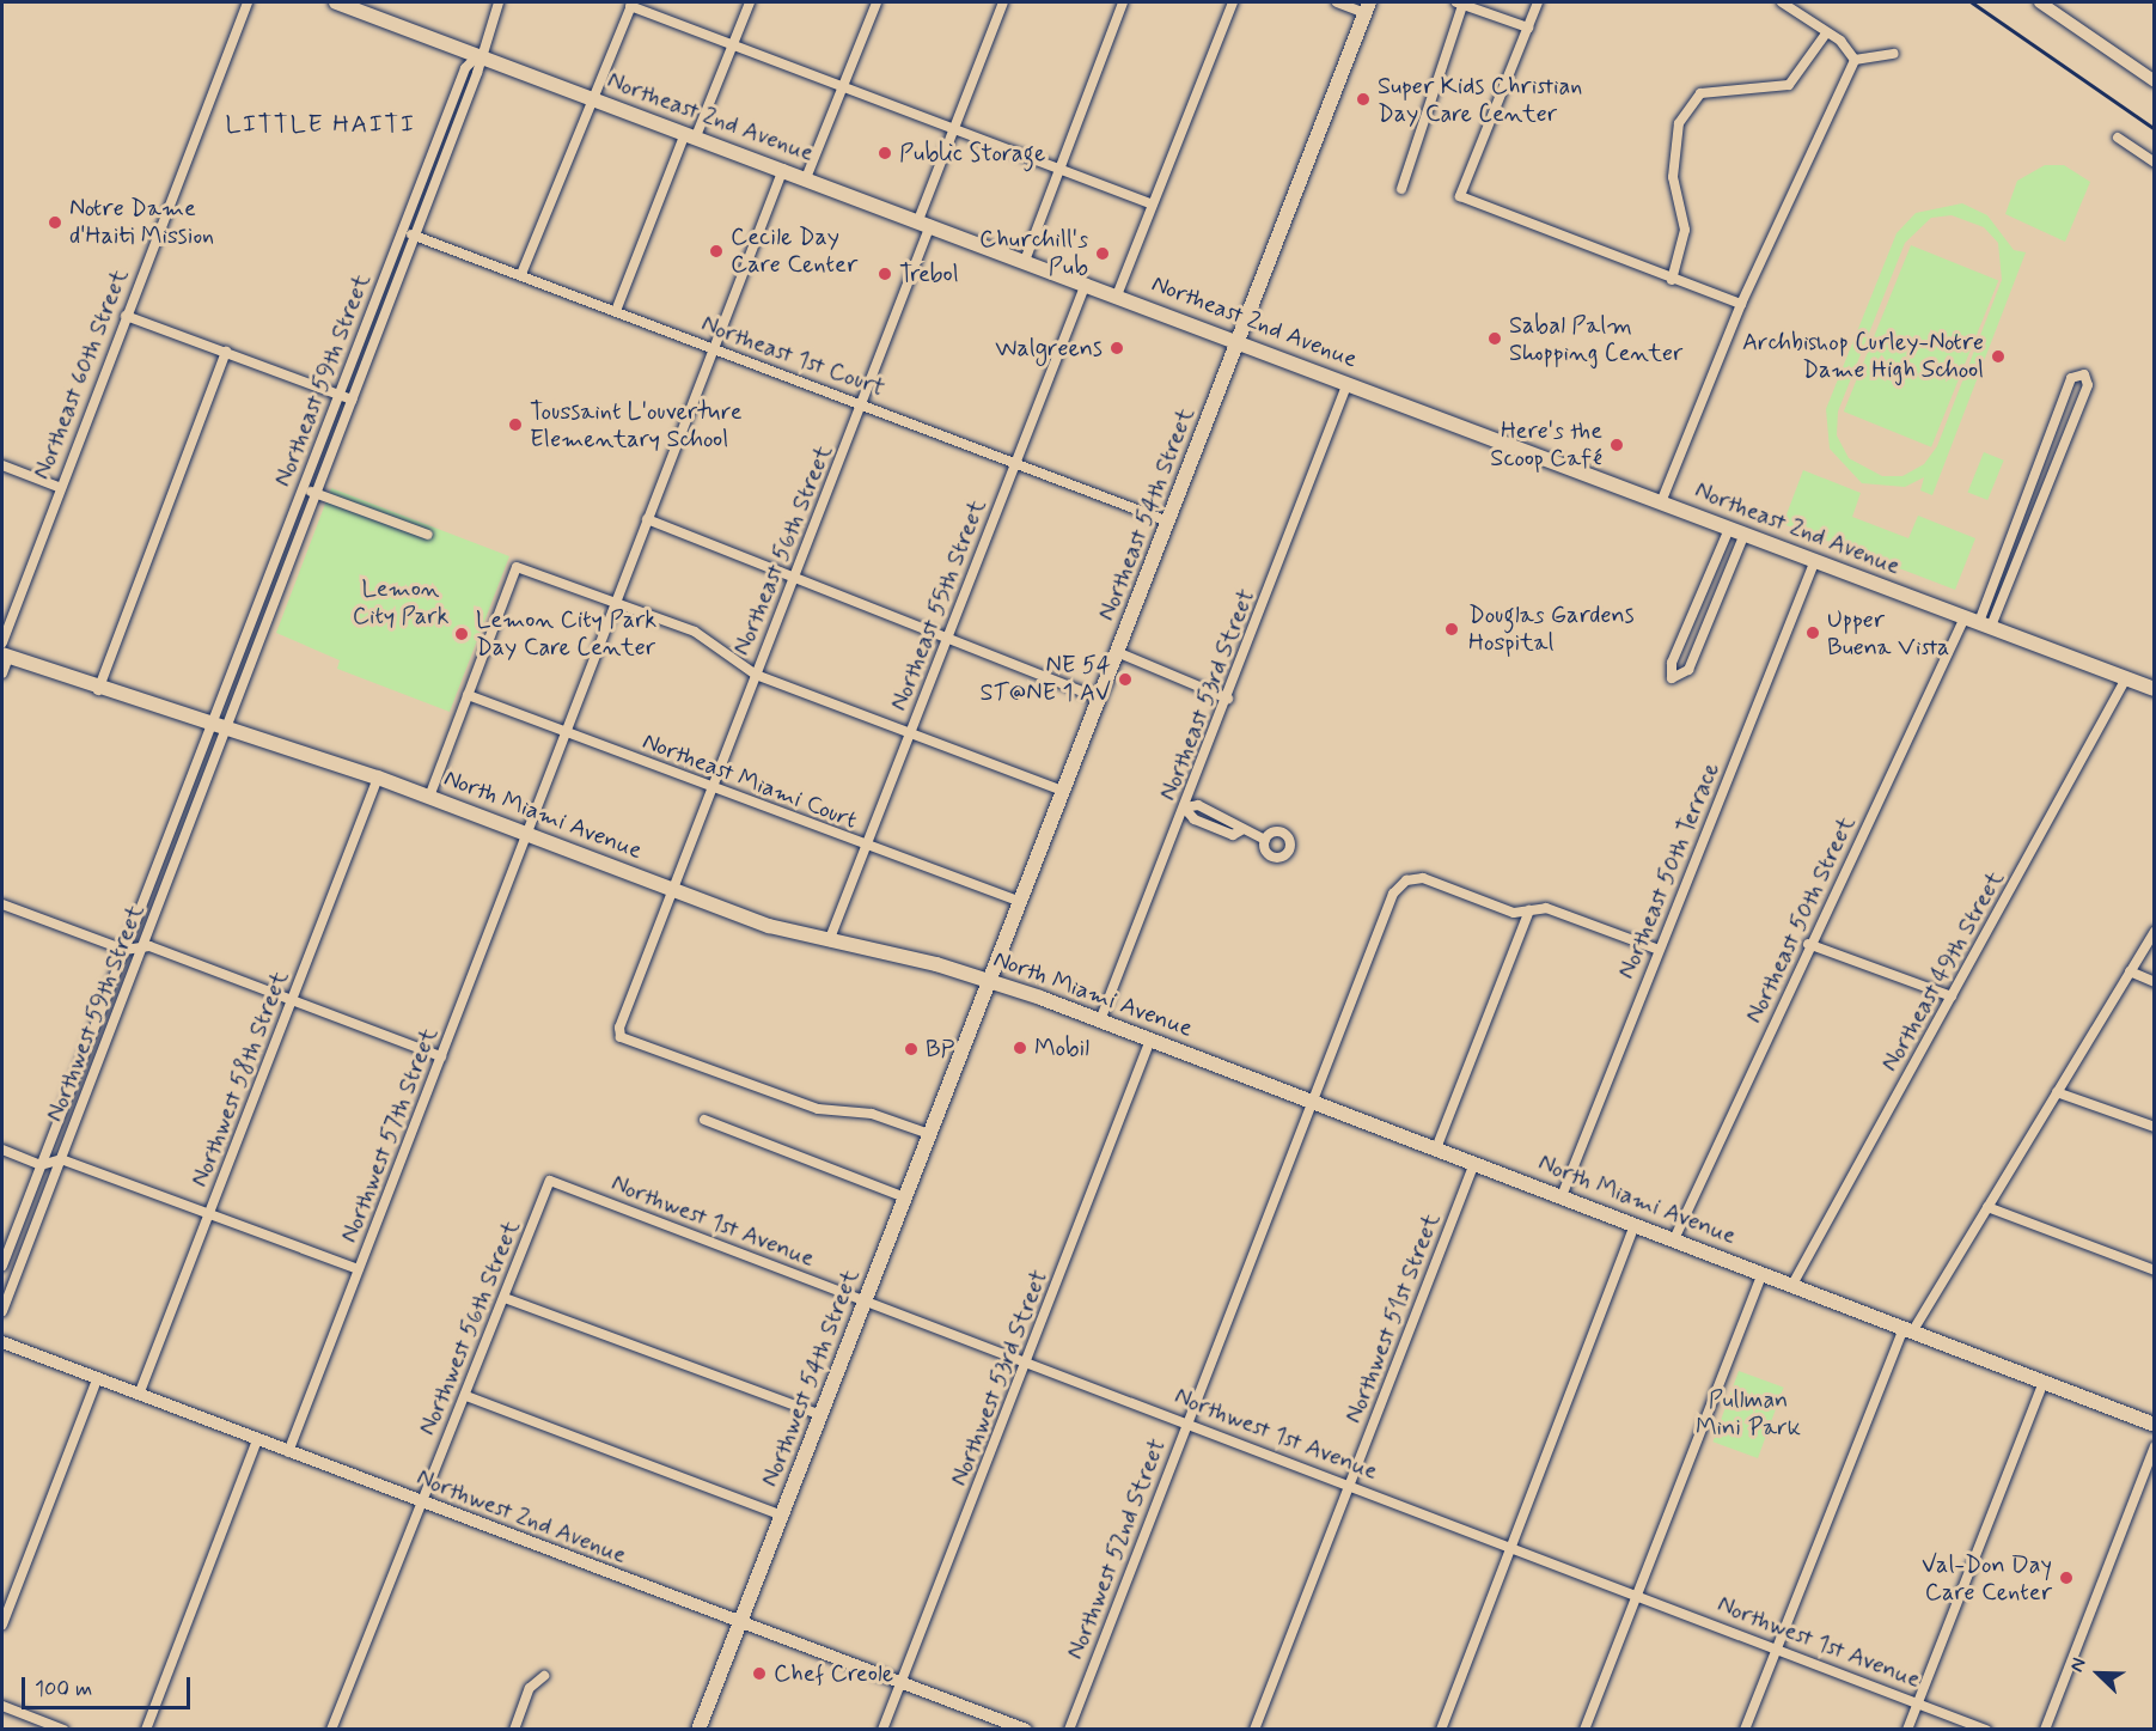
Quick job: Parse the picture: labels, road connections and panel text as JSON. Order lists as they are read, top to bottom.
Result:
{
  "streets": {
    "main road": [
      "Northeast 2nd Avenue",
      "Northeast 54th Street",
      "North Miami Avenue",
      "Northwest 54th Street"
    ],
    "street": [
      "Northeast 1st Court",
      "Northeast 60th Street",
      "Northeast 59th Street",
      "Northeast 56th Street",
      "Northeast 55th Street",
      "Northeast 53rd Street",
      "Northeast Miami Court",
      "Northeast 50th Terrace",
      "Northeast 50th Street",
      "Northeast 49th Street",
      "Northwest 59th Street",
      "Northwest 58th Street",
      "Northwest 57th Street",
      "Northwest 1st Avenue",
      "Northwest 51st Street",
      "Northwest 56th Street",
      "Northwest 53rd Street",
      "Northwest 2nd Avenue",
      "Northwest 52nd Street"
    ]
  },
  "crossings": [
    ["Northeast 2nd Avenue", "Northeast 59th Street"],
    ["Northeast 2nd Avenue", "Northeast 54th Street"],
    ["Northeast 2nd Avenue", "Northeast 56th Street"],
    ["Northeast 2nd Avenue", "Northeast 55th Street"],
    ["Northeast 2nd Avenue", "Northeast 53rd Street"],
    ["Northeast 2nd Avenue", "Northeast 50th Terrace"],
    ["Northeast 2nd Avenue", "Northeast 50th Street"],
    ["Northeast 2nd Avenue", "Northeast 49th Street"],
    ["Northeast 2nd Avenue", "Northwest 57th Street"],
    ["Northeast 1st Court", "Northeast 59th Street"],
    ["Northeast 1st Court", "Northeast 54th Street"],
    ["Northeast 1st Court", "Northeast 56th Street"],
    ["Northeast 1st Court", "Northeast 55th Street"],
    ["Northeast 1st Court", "Northwest 57th Street"],
    ["Northeast 59th Street", "North Miami Avenue"],
    ["Northeast 59th Street", "Northwest 59th Street"],
    ["Northeast 54th Street", "Northeast Miami Court"],
    ["Northeast 54th Street", "North Miami Avenue"],
    ["Northeast 54th Street", "Northwest 54th Street"],
    ["Northeast 56th Street", "Northeast Miami Court"],
    ["Northeast 56th Street", "North Miami Avenue"],
    ["Northeast 55th Street", "Northeast Miami Court"],
    ["Northeast 55th Street", "North Miami Avenue"],
    ["Northeast 53rd Street", "North Miami Avenue"],
    ["Northeast Miami Court", "Northwest 57th Street"],
    ["North Miami Avenue", "Northeast 50th Terrace"],
    ["North Miami Avenue", "Northeast 50th Street"],
    ["North Miami Avenue", "Northeast 49th Street"],
    ["North Miami Avenue", "Northwest 59th Street"],
    ["North Miami Avenue", "Northwest 58th Street"],
    ["North Miami Avenue", "Northwest 57th Street"],
    ["North Miami Avenue", "Northwest 51st Street"],
    ["North Miami Avenue", "Northwest 53rd Street"],
    ["North Miami Avenue", "Northwest 52nd Street"],
    ["Northwest 58th Street", "Northwest 2nd Avenue"],
    ["Northwest 57th Street", "Northwest 2nd Avenue"],
    ["Northwest 1st Avenue", "Northwest 51st Street"],
    ["Northwest 1st Avenue", "Northwest 56th Street"],
    ["Northwest 1st Avenue", "Northwest 54th Street"],
    ["Northwest 1st Avenue", "Northwest 53rd Street"],
    ["Northwest 1st Avenue", "Northwest 52nd Street"],
    ["Northwest 56th Street", "Northwest 2nd Avenue"],
    ["Northwest 54th Street", "Northwest 2nd Avenue"],
    ["Northwest 53rd Street", "Northwest 2nd Avenue"]
  ],
  "districts": ["LITTLE HAITI"],
  "parks": ["Lemon City Park", "Pullman Mini Park"],
  "places": [
    "Super Kids Christian Day Care Center",
    "Public Storage",
    "Notre Dame d'Haiti Mission",
    "Cecile Day Care Center",
    "Churchill's Pub",
    "Trebol",
    "Sabal Palm Shopping Center",
    "Walgreens",
    "Archbishop Curley-Notre Dame High School",
    "Toussaint L'ouverture Elementary School",
    "Here's the Scoop Café",
    "Douglas Gardens Hospital",
    "Upper Buena Vista",
    "Lemon City Park Day Care Center",
    "NE 54 ST@NE 1 AV",
    "Mobil",
    "BP",
    "Val-Don Day Care Center",
    "Chef Creole"
  ],
  "scale_bar": "100 m",
  "north": "top left"
}
